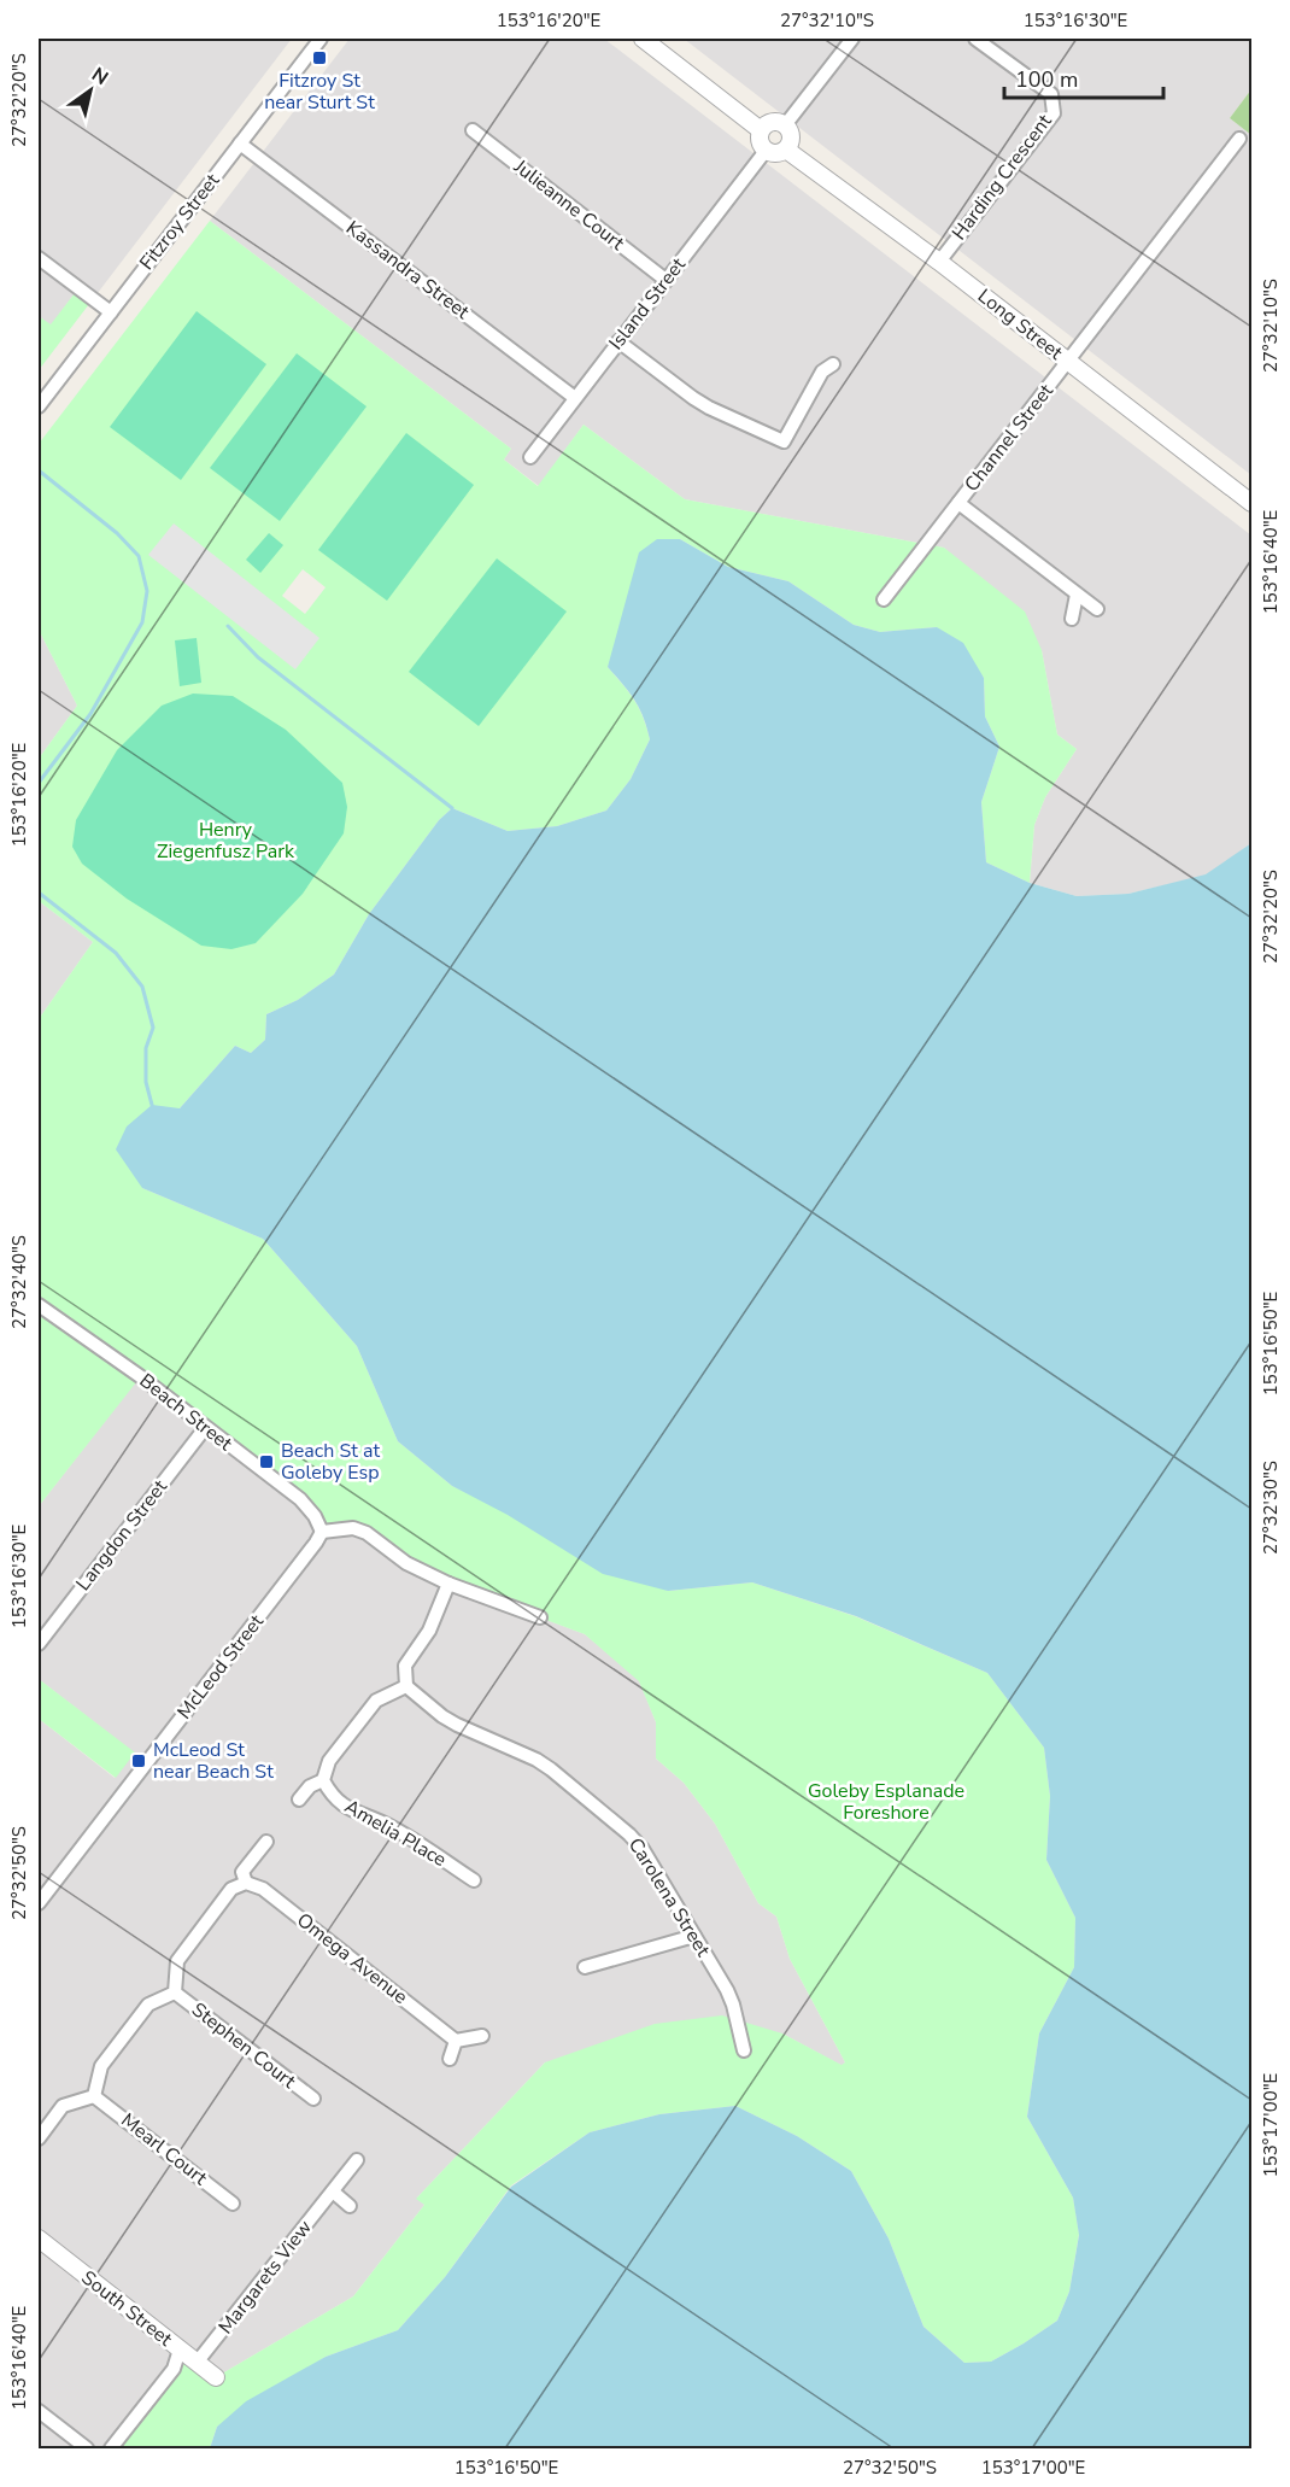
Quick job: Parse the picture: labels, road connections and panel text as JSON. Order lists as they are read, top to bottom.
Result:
{
  "streets": {
    "street": [
      "Harding Crescent",
      "Julieanne Court",
      "Fitzroy Street",
      "Kassandra Street",
      "Island Street",
      "Long Street",
      "Channel Street",
      "Beach Street",
      "Langdon Street",
      "McLeod Street",
      "Amelia Place",
      "Carolena Street",
      "Omega Avenue",
      "Stephen Court",
      "Mearl Court",
      "Margarets View",
      "South Street"
    ]
  },
  "crossings": [
    ["Harding Crescent", "Long Street"],
    ["Julieanne Court", "Island Street"],
    ["Fitzroy Street", "Kassandra Street"],
    ["Kassandra Street", "Island Street"],
    ["Island Street", "Long Street"],
    ["Long Street", "Channel Street"],
    ["Beach Street", "Langdon Street"],
    ["Beach Street", "McLeod Street"],
    ["Margarets View", "South Street"]
  ],
  "parks": ["Henry Ziegenfusz Park", "Goleby Esplanade Foreshore"],
  "places": {
    "transit": ["Fitzroy St near Sturt St", "Beach St at Goleby Esp", "McLeod St near Beach St"]
  },
  "scale_bar": "100 m",
  "north": "top right",
  "coordinates": [
    "153°16'20\"E",
    "27°32'10\"S",
    "153°16'30\"E",
    "27°32'20\"S",
    "153°16'40\"E",
    "27°32'40\"S",
    "153°16'50\"E",
    "27°32'30\"S",
    "27°32'50\"S",
    "153°17'00\"E"
  ]
}
